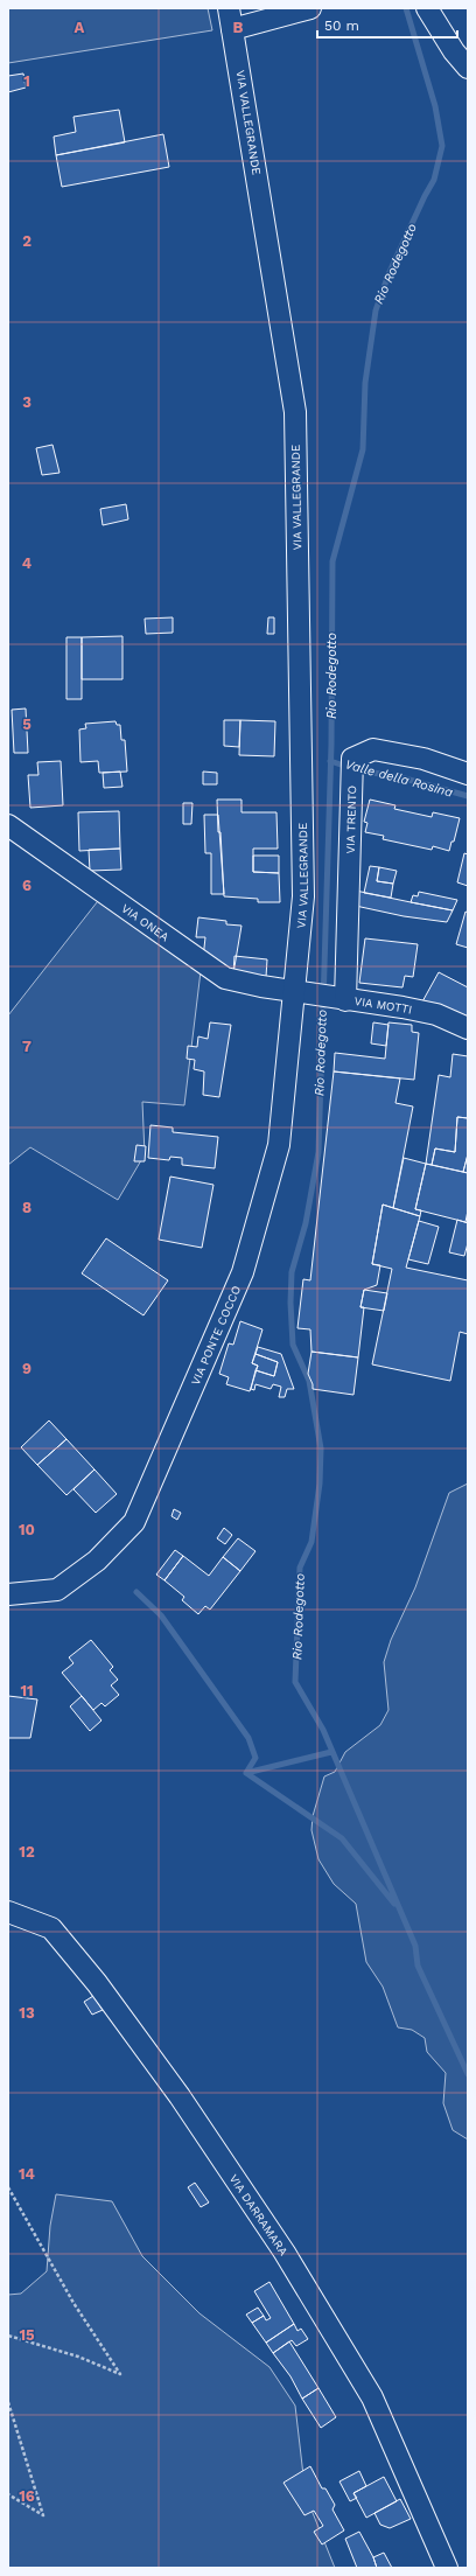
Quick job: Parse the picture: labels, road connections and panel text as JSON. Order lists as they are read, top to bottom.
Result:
{
  "streets": {
    "street": [
      "VIA VALLEGRANDE",
      "VIA TRENTO",
      "VIA ONEA",
      "VIA MOTTI",
      "VIA PONTE COCCO",
      "VIA DARRAMARA"
    ]
  },
  "crossings": [
    ["VIA VALLEGRANDE", "VIA ONEA"],
    ["VIA VALLEGRANDE", "VIA MOTTI"],
    ["VIA VALLEGRANDE", "VIA PONTE COCCO"],
    ["VIA TRENTO", "VIA MOTTI"],
    ["VIA ONEA", "VIA MOTTI"],
    ["VIA ONEA", "VIA PONTE COCCO"],
    ["VIA MOTTI", "VIA PONTE COCCO"]
  ],
  "water": ["Rio Rodegotto", "Valle della Rosina"],
  "scale_bar": "50 m",
  "grid": {
    "columns": ["A", "B"],
    "rows": [
      "1",
      "2",
      "3",
      "4",
      "5",
      "6",
      "7",
      "8",
      "9",
      "10",
      "11",
      "12",
      "13",
      "14",
      "15",
      "16"
    ]
  }
}
